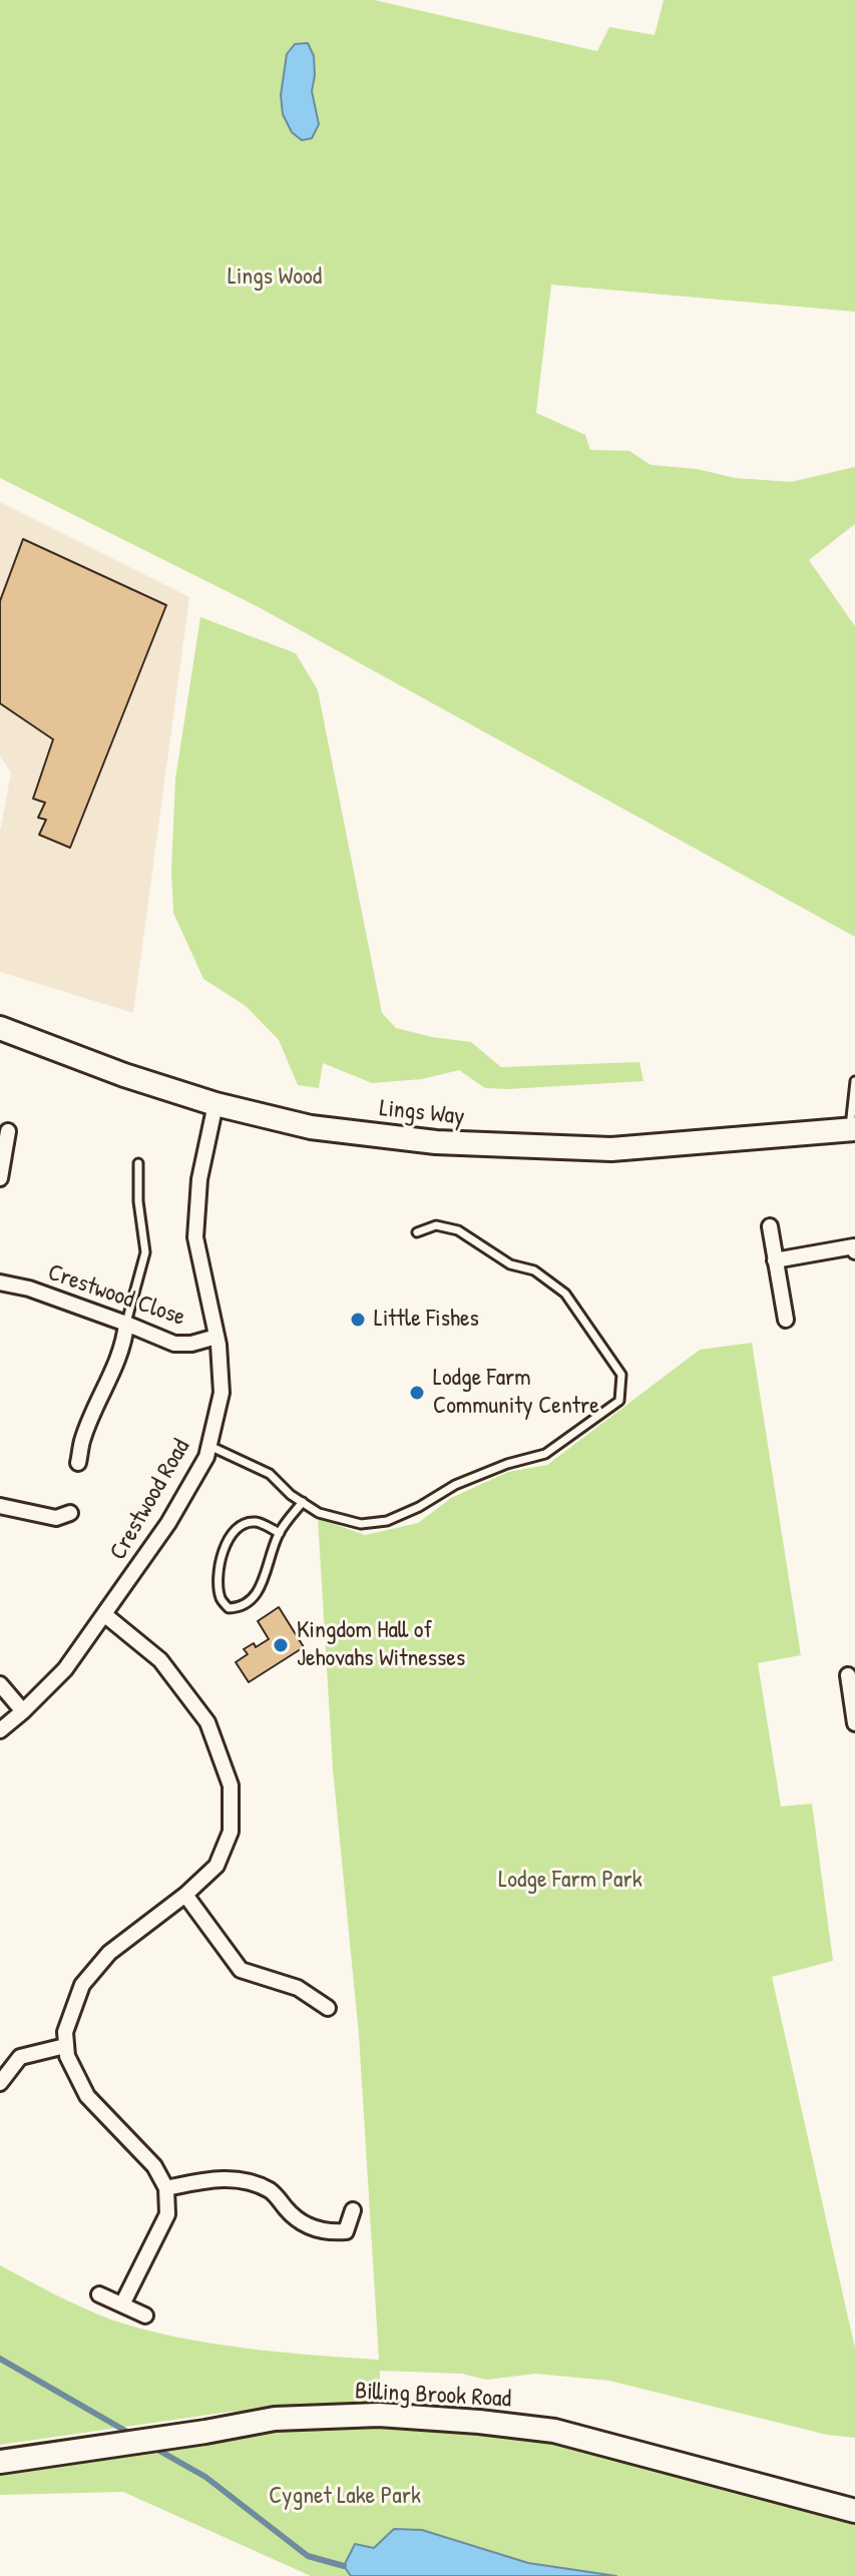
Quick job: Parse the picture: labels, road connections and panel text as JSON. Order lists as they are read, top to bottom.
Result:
{
  "streets": {
    "street": [
      "Lings Way",
      "Crestwood Close",
      "Crestwood Road",
      "Billing Brook Road"
    ]
  },
  "crossings": [
    ["Lings Way", "Crestwood Road"],
    ["Crestwood Close", "Crestwood Road"]
  ],
  "parks": ["Lings Wood", "Lodge Farm Park", "Cygnet Lake Park"],
  "places": ["Little Fishes", "Lodge Farm Community Centre", "Kingdom Hall of Jehovahs Witnesses"]
}
